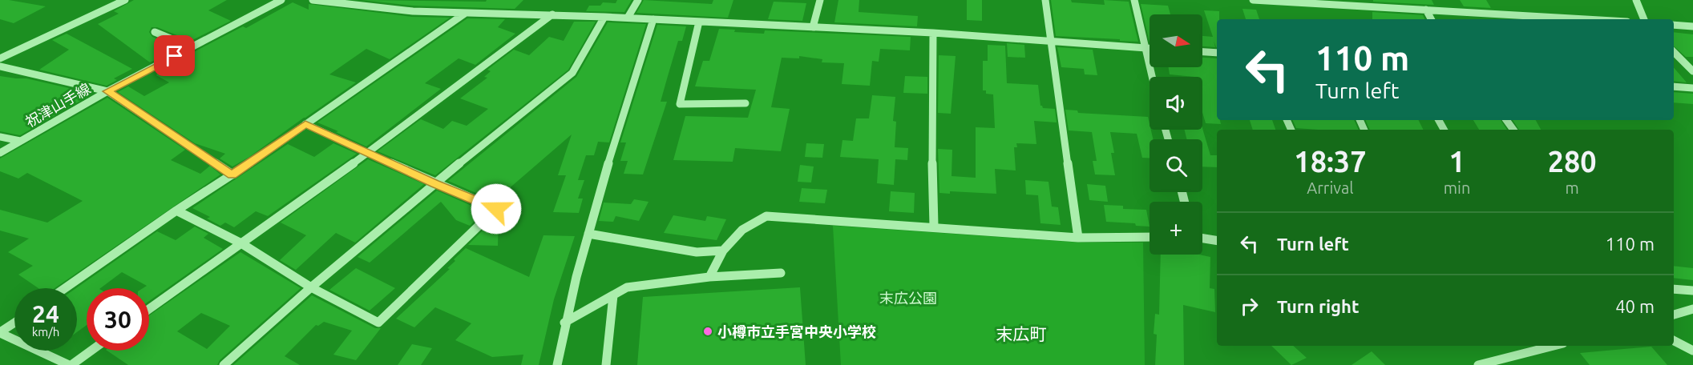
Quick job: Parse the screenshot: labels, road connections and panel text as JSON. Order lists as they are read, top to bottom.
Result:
{
  "streets": {
    "street": ["祝津山手線"]
  },
  "districts": ["末広町"],
  "parks": ["末広公園"],
  "places": ["小樽市立手宮中央小学校"],
  "north": "right",
  "page": {
    "map_buttons": "+",
    "turn": ["110 m", "Turn left"],
    "eta": [
      "18:37",
      "Arrival",
      "1",
      "min",
      "280",
      "m"
    ],
    "list": [
      {
        "name": "Turn left",
        "value": "110 m"
      },
      {
        "name": "Turn right",
        "value": "40 m"
      }
    ],
    "speed": "24 km/h",
    "limit": "30"
  }
}
